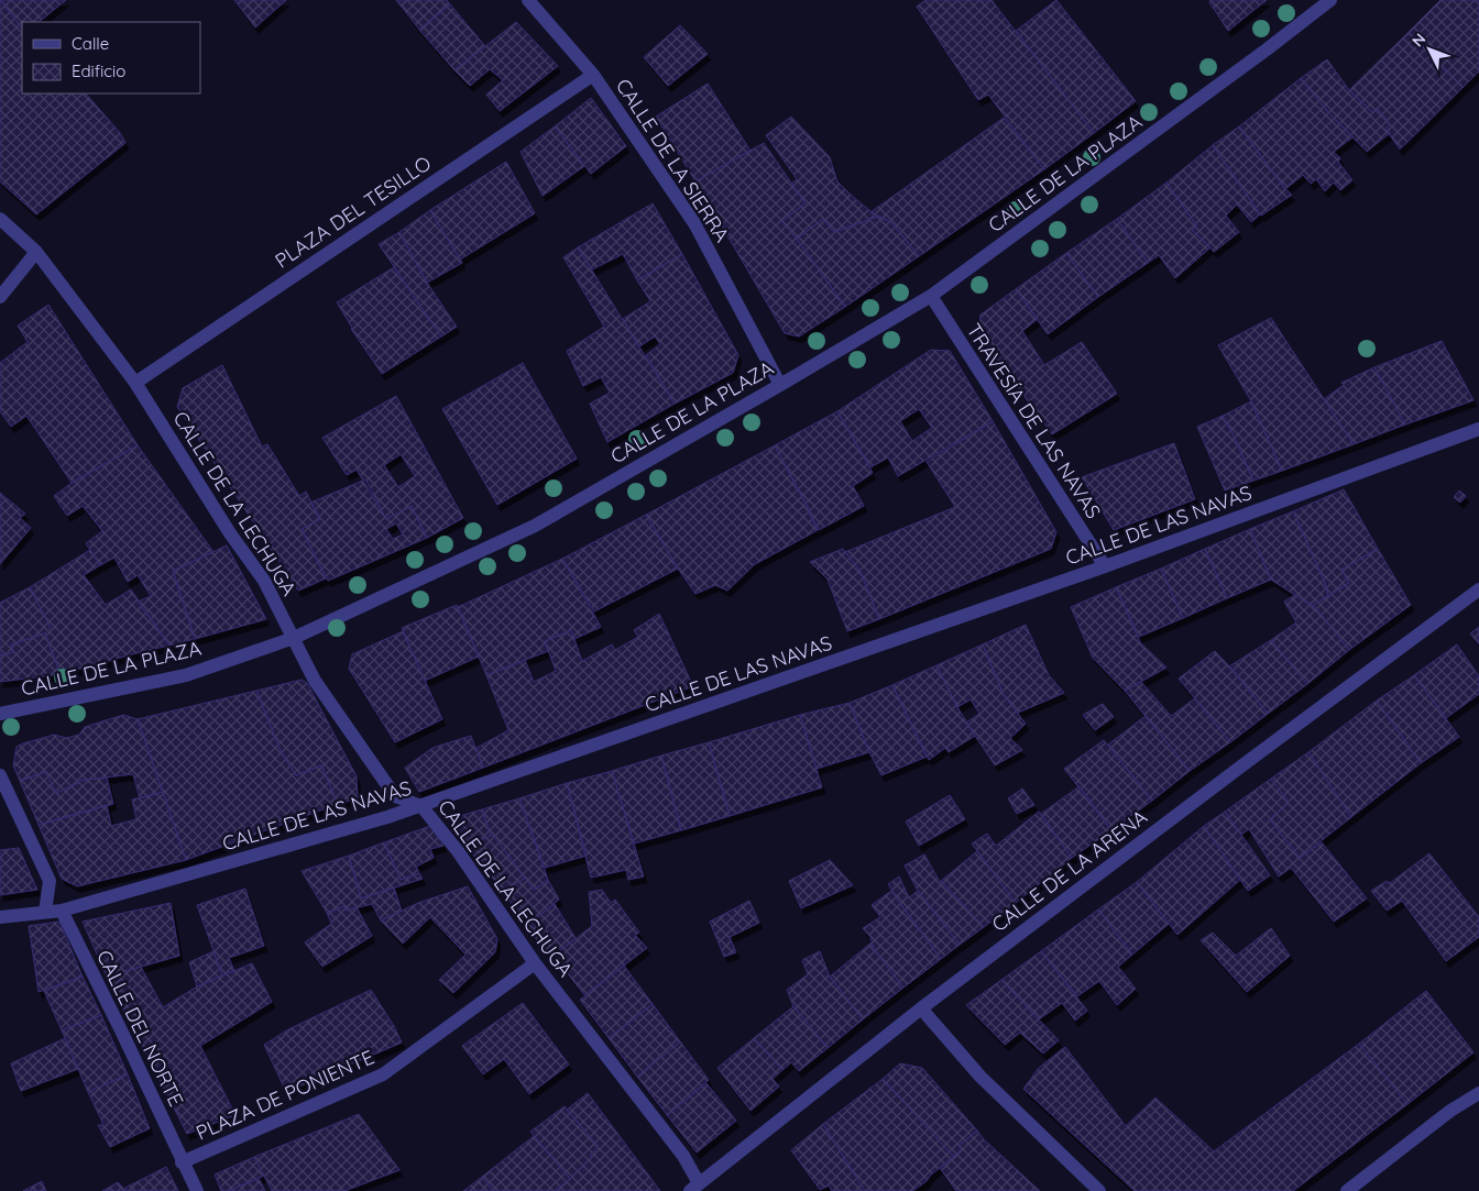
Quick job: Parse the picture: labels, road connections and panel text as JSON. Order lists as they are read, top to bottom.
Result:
{
  "streets": {
    "street": [
      "CALLE DE LA SIERRA",
      "CALLE DE LA PLAZA",
      "PLAZA DEL TESILLO",
      "TRAVESÍA DE LAS NAVAS",
      "CALLE DE LA LECHUGA",
      "CALLE DE LAS NAVAS",
      "CALLE DE LA ARENA",
      "CALLE DEL NORTE",
      "PLAZA DE PONIENTE"
    ]
  },
  "crossings": [
    ["CALLE DE LA SIERRA", "CALLE DE LA PLAZA"],
    ["CALLE DE LA SIERRA", "PLAZA DEL TESILLO"],
    ["CALLE DE LA PLAZA", "TRAVESÍA DE LAS NAVAS"],
    ["CALLE DE LA PLAZA", "CALLE DE LA LECHUGA"],
    ["PLAZA DEL TESILLO", "CALLE DE LA LECHUGA"],
    ["TRAVESÍA DE LAS NAVAS", "CALLE DE LAS NAVAS"],
    ["CALLE DE LA LECHUGA", "CALLE DE LAS NAVAS"],
    ["CALLE DE LA LECHUGA", "CALLE DE LA ARENA"],
    ["CALLE DE LA LECHUGA", "PLAZA DE PONIENTE"],
    ["CALLE DE LAS NAVAS", "CALLE DEL NORTE"],
    ["CALLE DEL NORTE", "PLAZA DE PONIENTE"]
  ],
  "legend": ["Calle", "Edificio"],
  "north": "top left"
}
